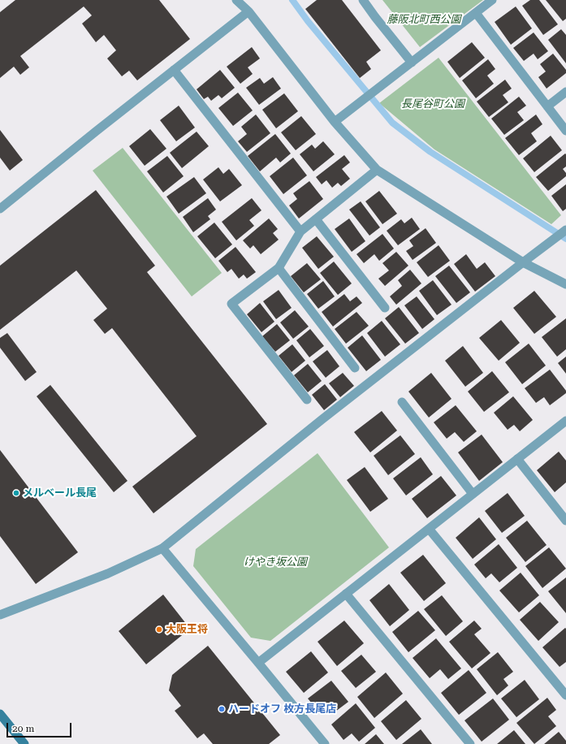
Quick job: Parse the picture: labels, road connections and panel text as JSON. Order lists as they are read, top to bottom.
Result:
{
  "parks": ["藤阪北町西公園", "長尾谷町公園", "けやき坂公園"],
  "places": ["メルベール長尾", "大阪王将", "ハードオフ 枚方長尾店"],
  "scale_bar": "20 m"
}
